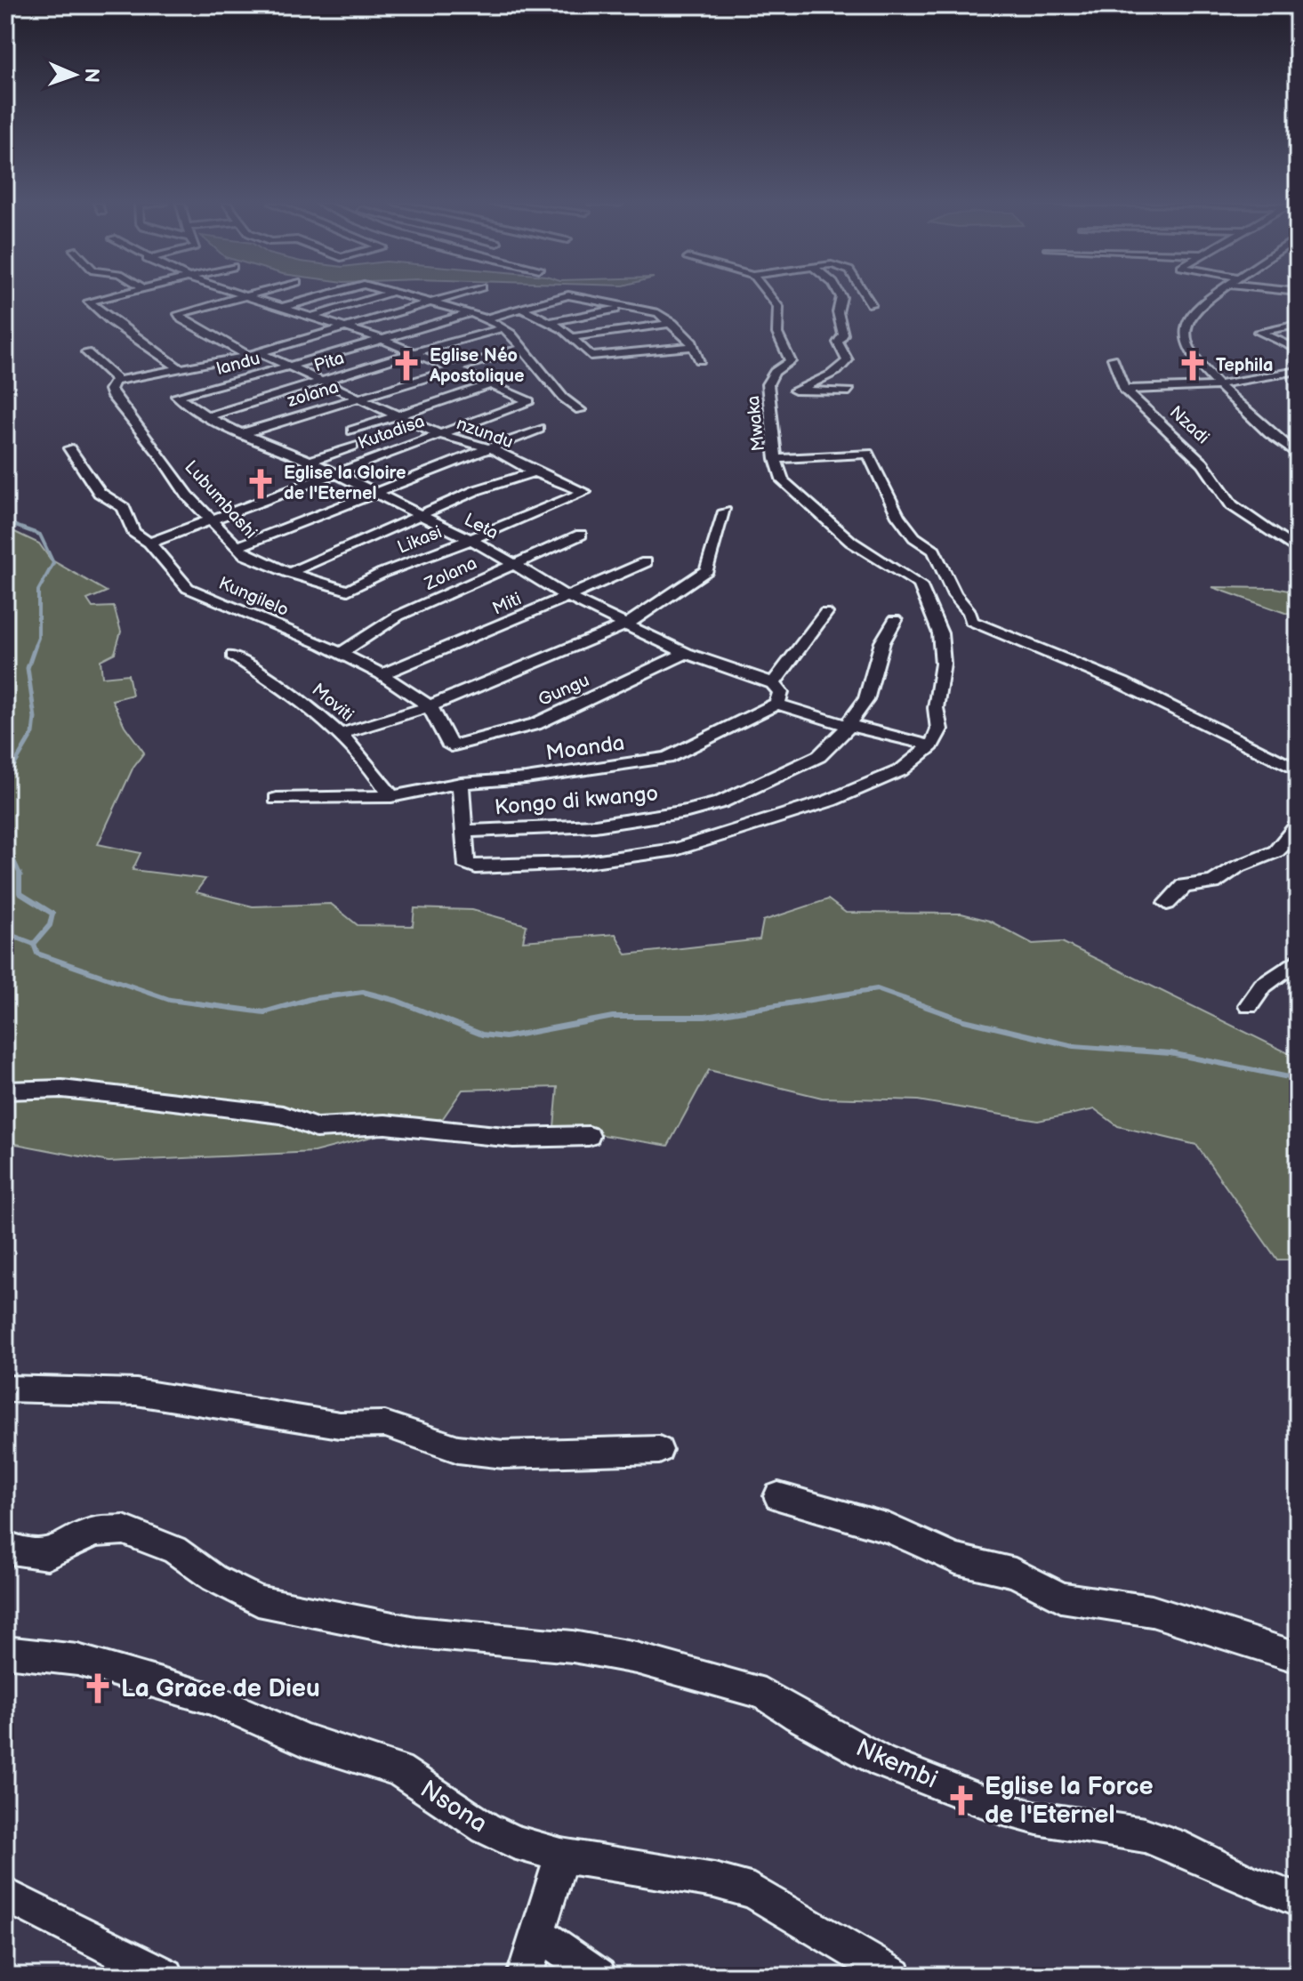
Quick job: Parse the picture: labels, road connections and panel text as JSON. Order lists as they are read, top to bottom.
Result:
{
  "streets": {
    "street": [
      "Pita",
      "landu",
      "zolana",
      "Mwaka",
      "Nzadi",
      "Kutadisa",
      "nzundu",
      "Lubumbashi",
      "Leta",
      "Likasi",
      "Zolana",
      "Kungilelo",
      "Miti",
      "Gungu",
      "Moviti",
      "Moanda",
      "Kongo di kwango",
      "Nkembi",
      "Nsona"
    ]
  },
  "crossings": [
    ["Pita", "nzundu"],
    ["Pita", "Leta"],
    ["landu", "nzundu"],
    ["landu", "Leta"],
    ["zolana", "nzundu"],
    ["zolana", "Leta"],
    ["Kutadisa", "nzundu"],
    ["Kutadisa", "Lubumbashi"],
    ["Kutadisa", "Leta"],
    ["Kutadisa", "Kungilelo"],
    ["nzundu", "Likasi"],
    ["Lubumbashi", "Likasi"],
    ["Leta", "Likasi"],
    ["Leta", "Zolana"],
    ["Leta", "Miti"],
    ["Leta", "Gungu"],
    ["Zolana", "Kungilelo"],
    ["Kungilelo", "Miti"],
    ["Kungilelo", "Gungu"],
    ["Moviti", "Moanda"]
  ],
  "places": {
    "church": [
      "Eglise Néo Apostolique",
      "Tephila",
      "Eglise la Gloire de l'Eternel",
      "La Grace de Dieu",
      "Eglise la Force de l'Eternel"
    ]
  },
  "north": "right"
}
